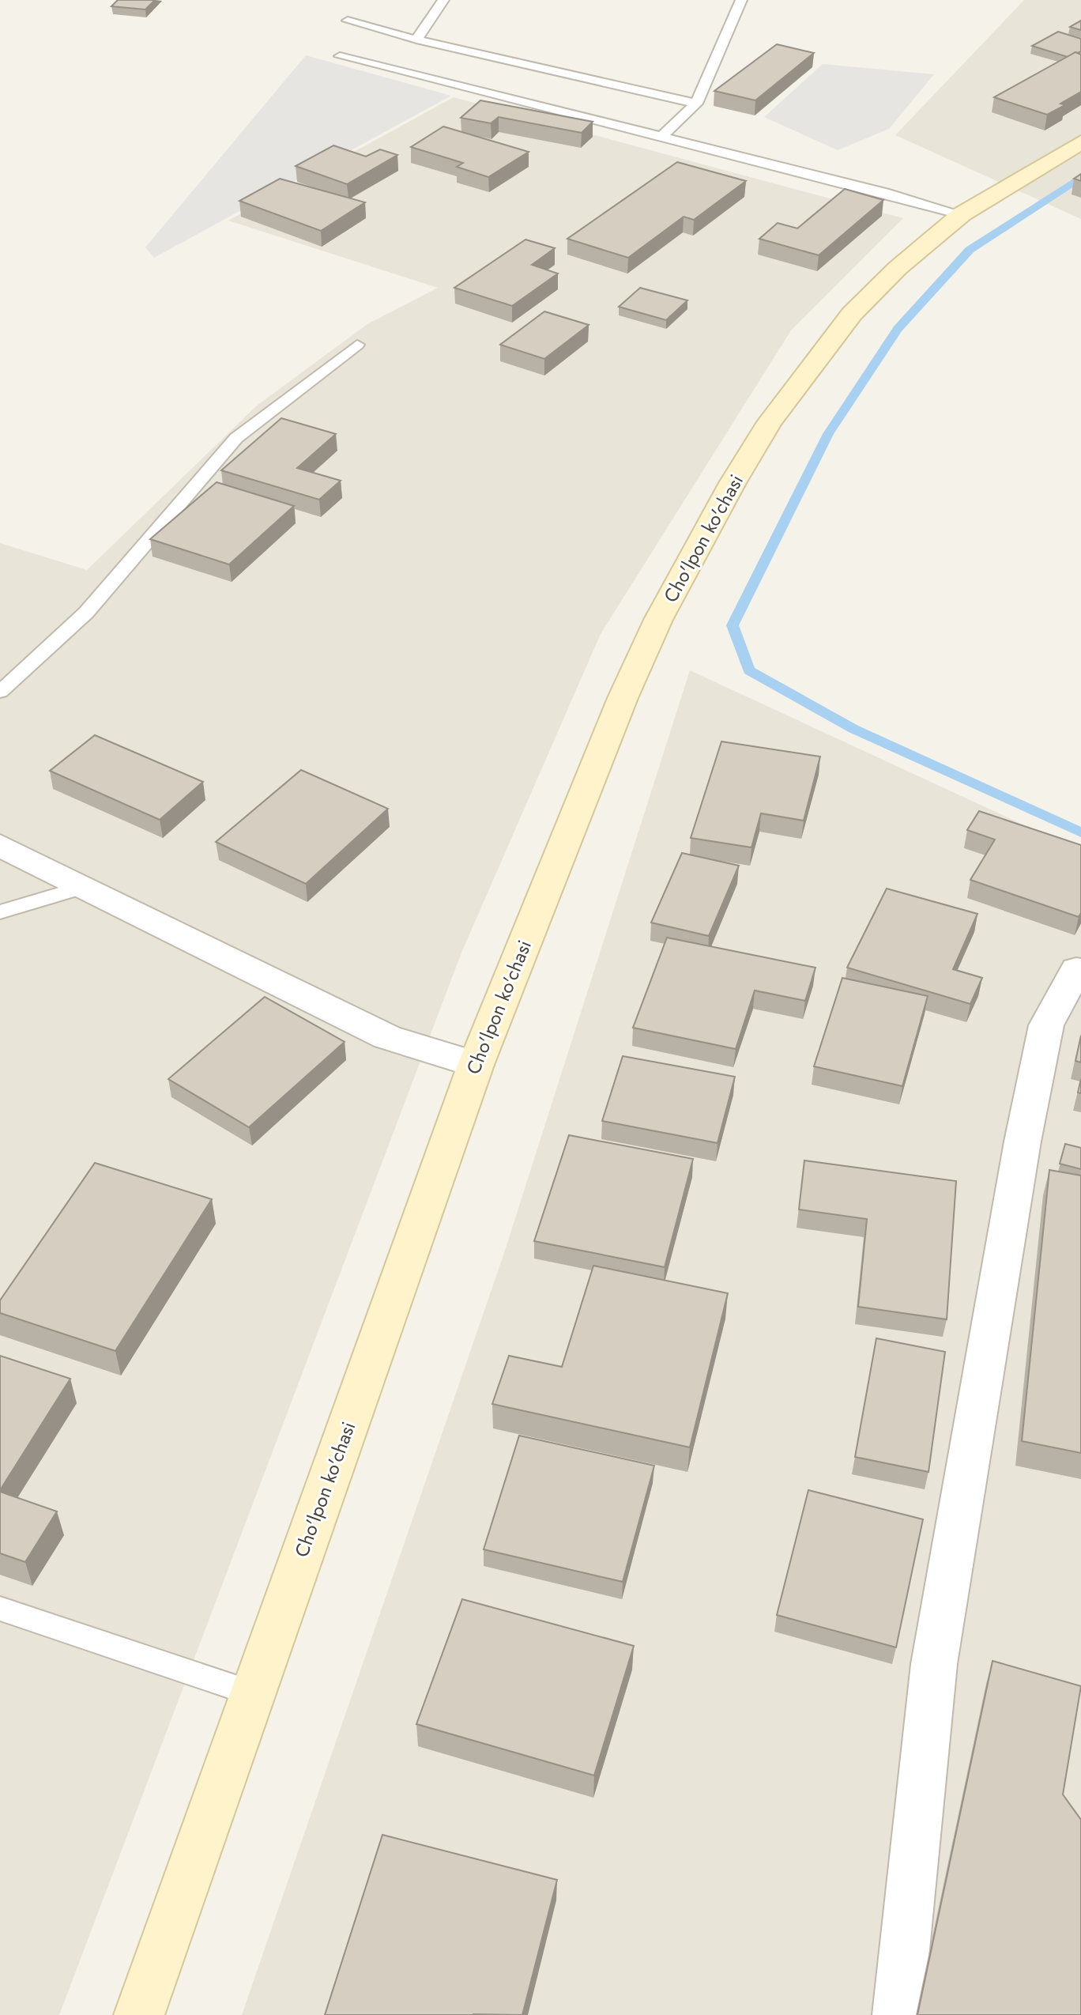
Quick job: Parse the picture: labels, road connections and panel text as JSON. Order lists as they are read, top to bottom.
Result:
{
  "streets": {
    "main road": ["Cho'lpon ko'chasi"]
  }
}
